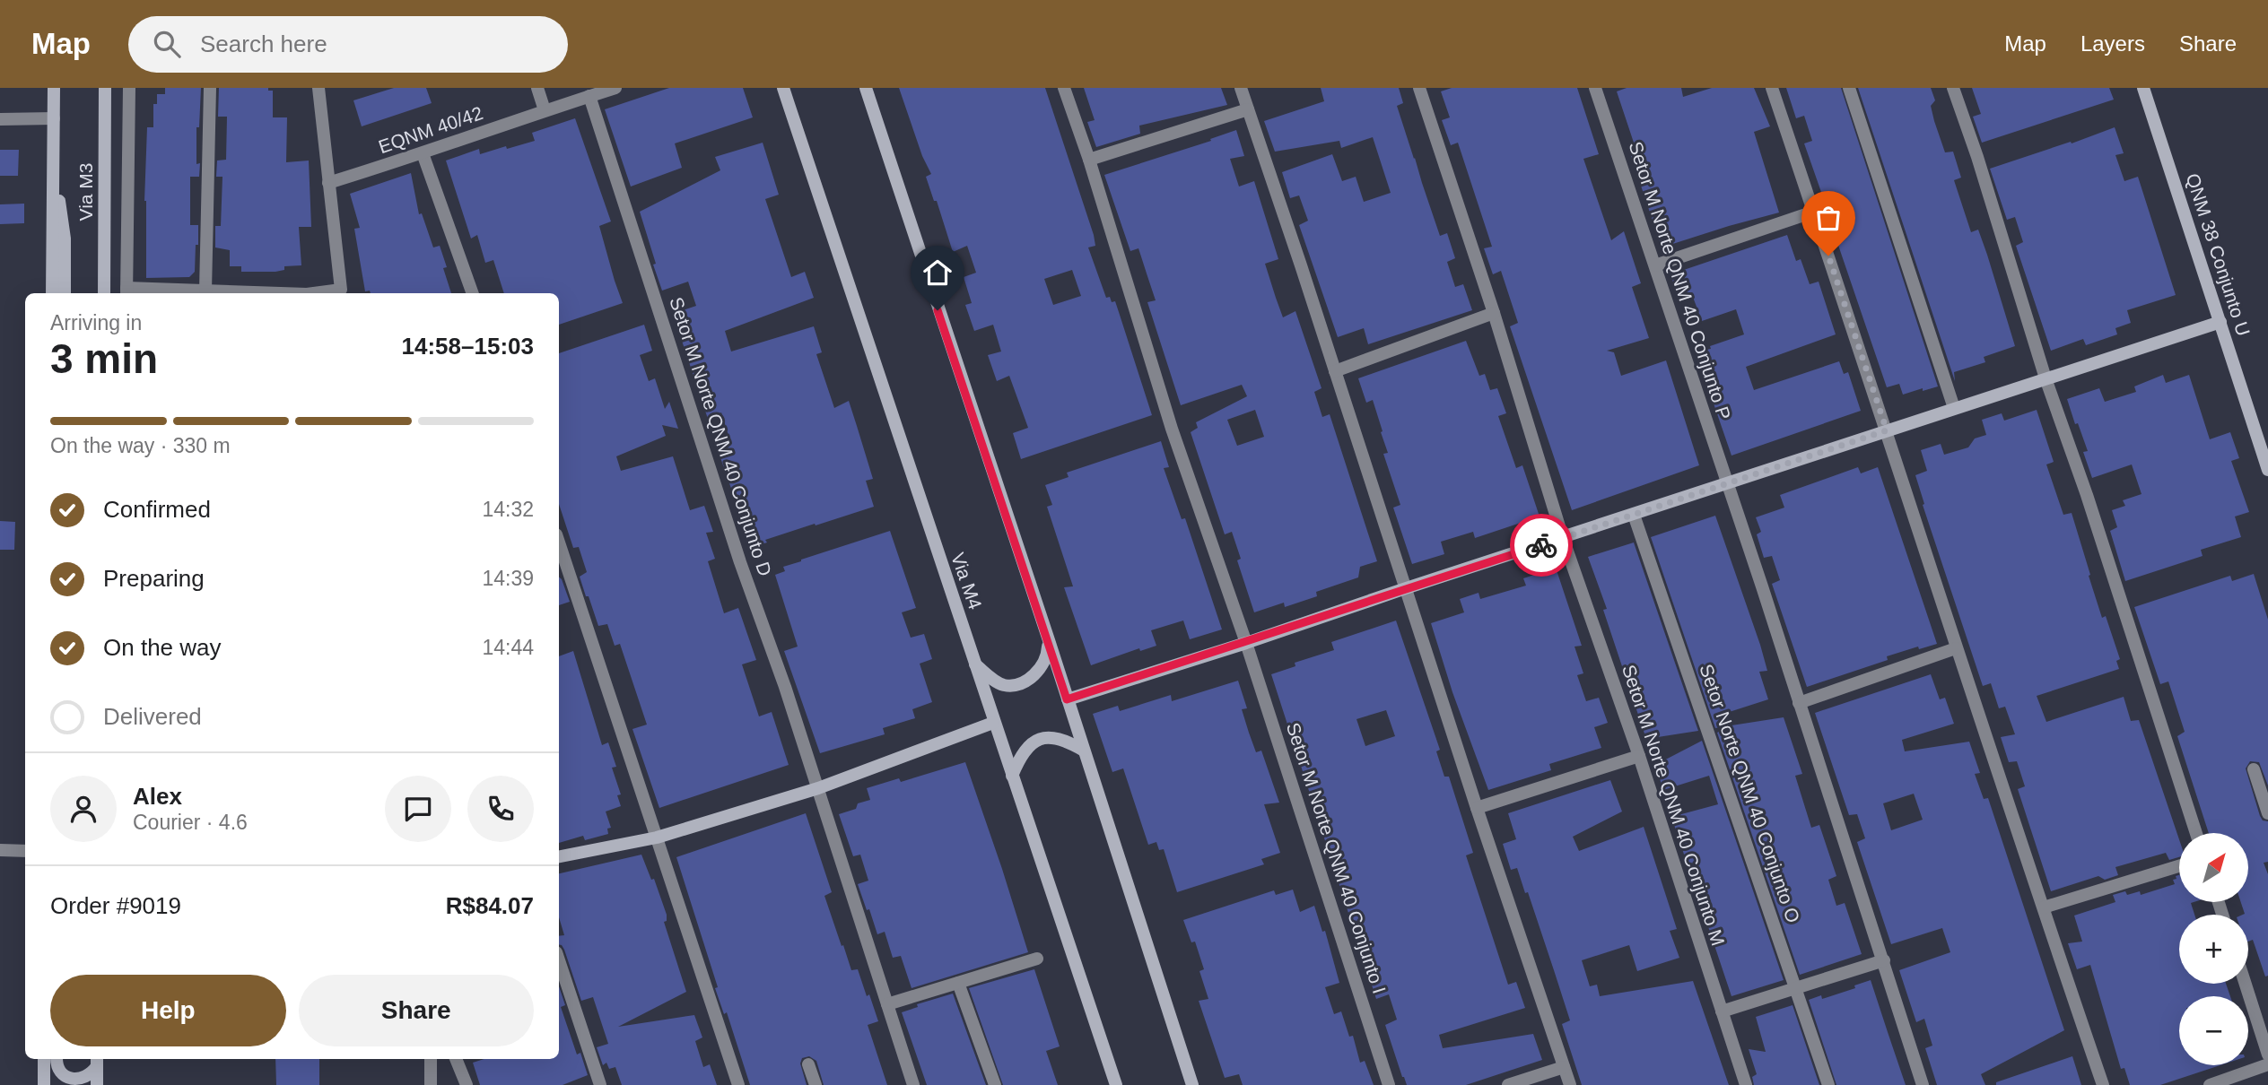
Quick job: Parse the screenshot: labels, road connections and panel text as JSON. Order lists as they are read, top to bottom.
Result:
{
  "streets": {
    "main road": ["Via M3", "QNM 38 Conjunto U", "Via M4"],
    "street": [
      "EQNM 40/42",
      "Setor M Norte QNM 40 Conjunto P",
      "Setor M Norte QNM 40 Conjunto D",
      "Setor Norte QNM 40 Conjunto O",
      "Setor M Norte QNM 40 Conjunto M",
      "Setor M Norte QNM 40 Conjunto I"
    ]
  },
  "crossings": [
    ["EQNM 40/42", "Setor M Norte QNM 40 Conjunto D"]
  ],
  "north": "top right",
  "page": {
    "header": "Map",
    "search": "Search here",
    "nav": ["Map", "Layers", "Share"],
    "heading": ["3 min", "Arriving in", "14:58–15:03"],
    "panel": [
      "Alex",
      "Courier · 4.6",
      "Order #9019",
      "R$84.07"
    ],
    "bar": "On the way · 330 m",
    "list": [
      ["Confirmed", "14:32"],
      ["Preparing", "14:39"],
      ["On the way", "14:44"],
      "Delivered"
    ],
    "map_buttons": ["+", "−"],
    "buttons": ["Help", "Share"]
  }
}
